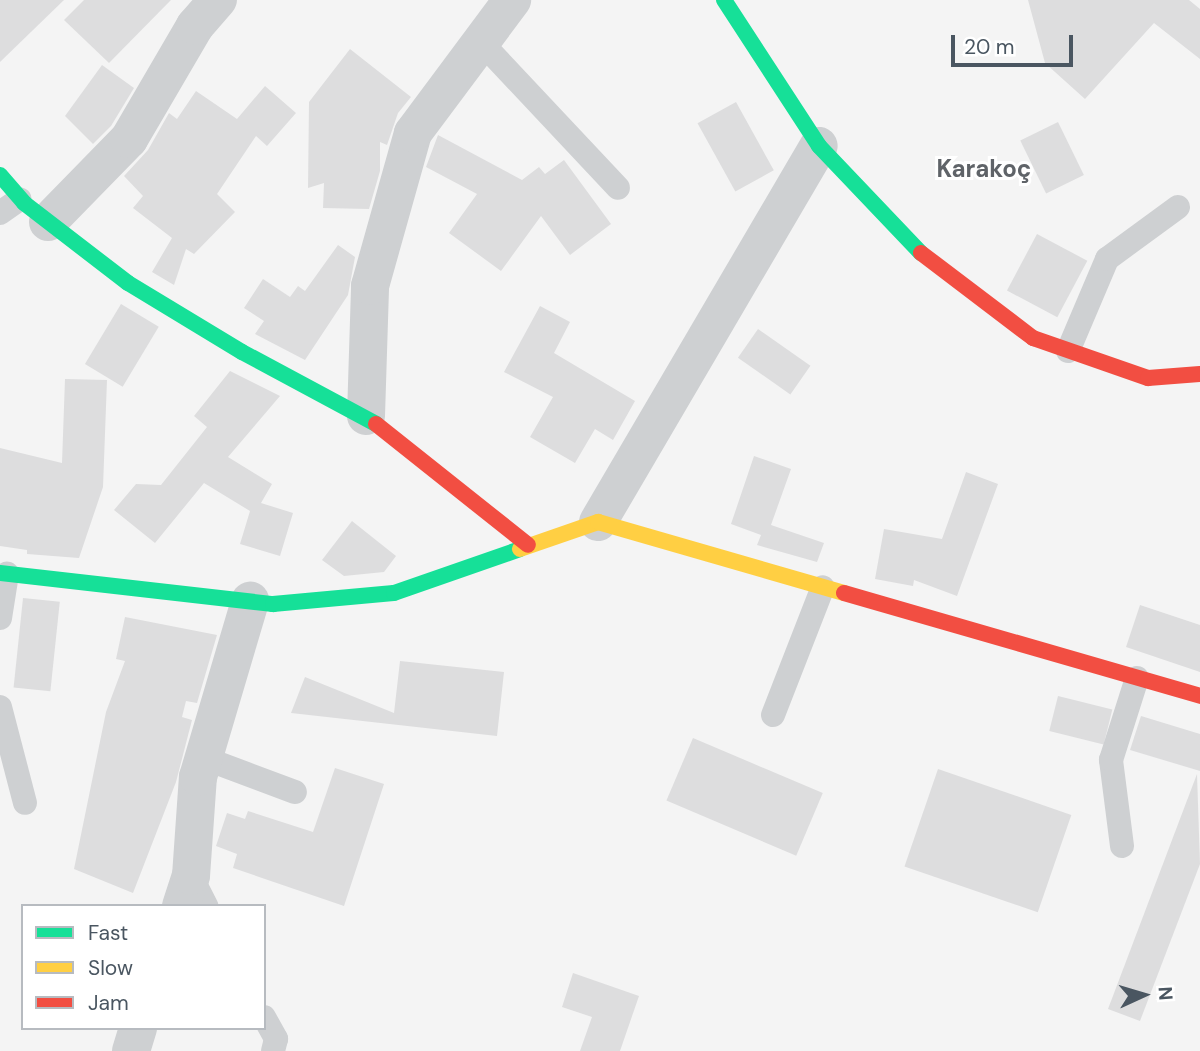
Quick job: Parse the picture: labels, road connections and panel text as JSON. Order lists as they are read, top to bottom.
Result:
{
  "districts": ["Karakoç"],
  "legend": ["Fast", "Slow", "Jam"],
  "scale_bar": "20 m",
  "north": "right"
}
